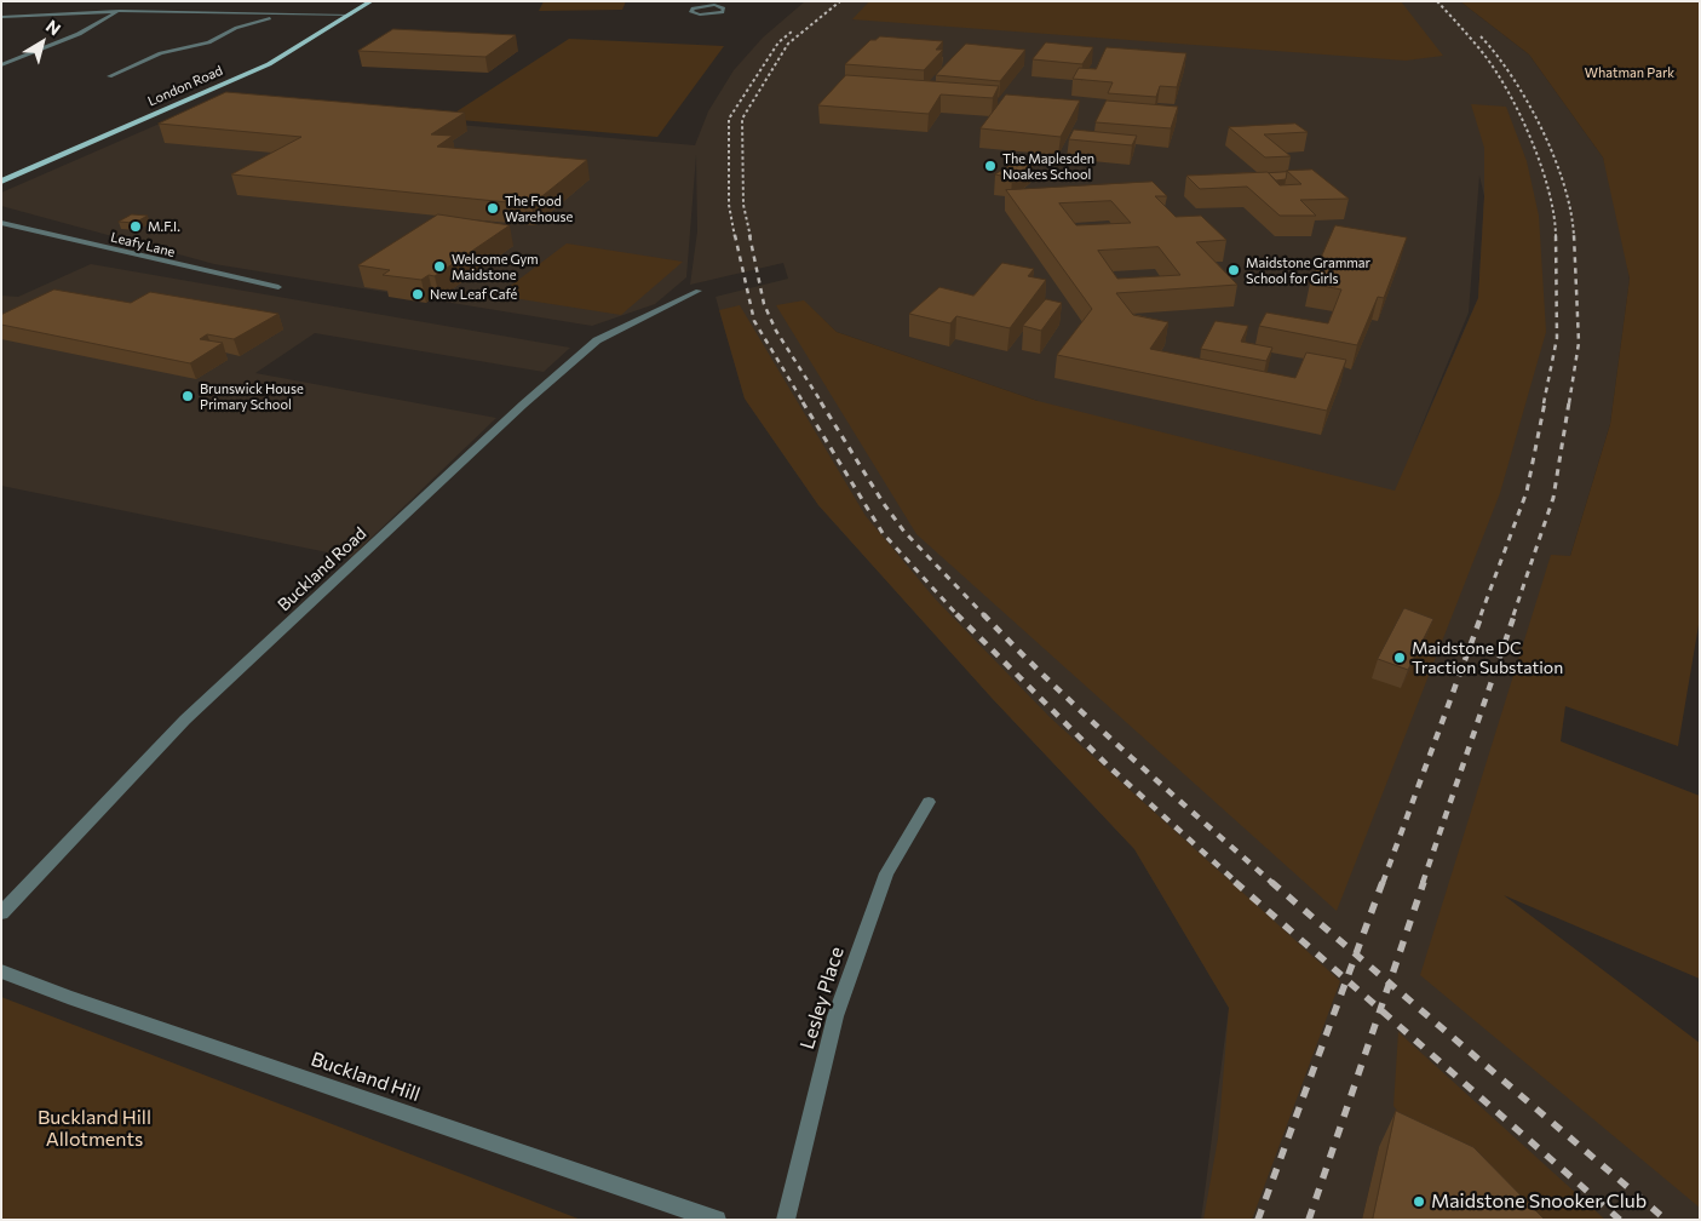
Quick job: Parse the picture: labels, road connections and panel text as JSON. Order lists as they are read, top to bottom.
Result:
{
  "streets": {
    "main road": ["London Road"],
    "street": [
      "Leafy Lane",
      "Buckland Road",
      "Lesley Place",
      "Buckland Hill"
    ]
  },
  "parks": ["Whatman Park", "Buckland Hill Allotments"],
  "places": [
    "The Maplesden Noakes School",
    "The Food Warehouse",
    "M.F.I.",
    "Welcome Gym Maidstone",
    "Maidstone Grammar School for Girls",
    "New Leaf Café",
    "Brunswick House Primary School",
    "Maidstone DC Traction Substation",
    "Maidstone Snooker Club"
  ],
  "north": "top right"
}
